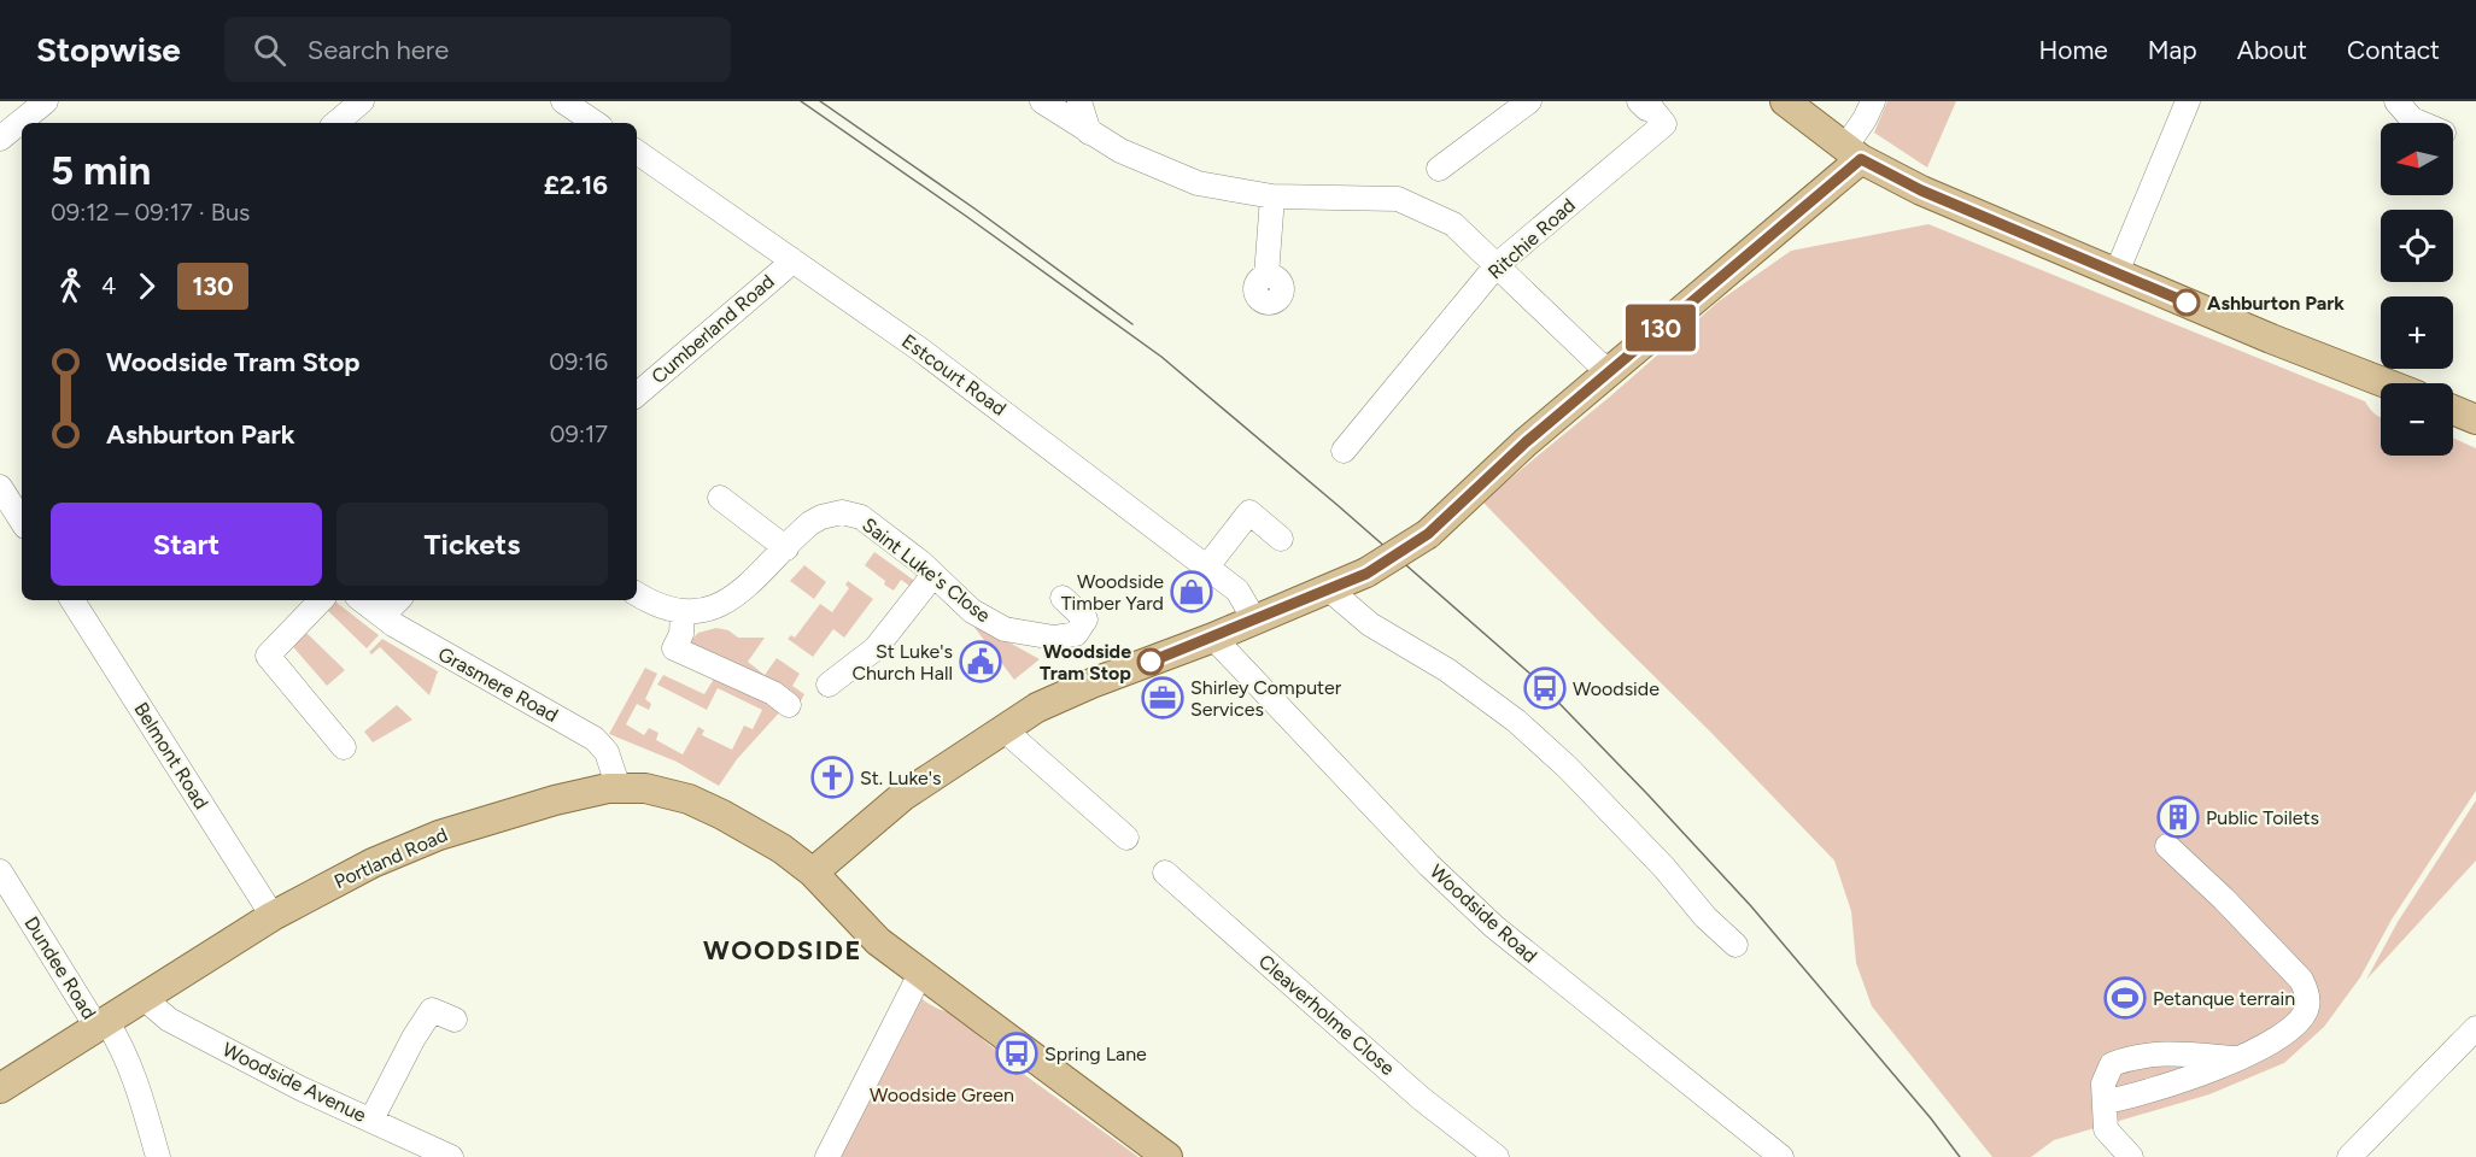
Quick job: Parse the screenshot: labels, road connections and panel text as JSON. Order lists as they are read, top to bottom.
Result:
{
  "streets": {
    "main road": ["Portland Road"],
    "street": [
      "Ritchie Road",
      "Cumberland Road",
      "Estcourt Road",
      "Saint Luke's Close",
      "Grasmere Road",
      "Belmont Road",
      "Woodside Road",
      "Dundee Road",
      "Cleaverholme Close",
      "Woodside Avenue"
    ]
  },
  "crossings": [
    ["Cumberland Road", "Estcourt Road"],
    ["Grasmere Road", "Portland Road"],
    ["Belmont Road", "Portland Road"],
    ["Portland Road", "Dundee Road"],
    ["Portland Road", "Woodside Avenue"]
  ],
  "districts": ["WOODSIDE"],
  "parks": ["Woodside Green"],
  "places": {
    "other": ["Ashburton Park", "Woodside Tram Stop"],
    "shop": ["Woodside Timber Yard"],
    "public building": ["St Luke's Church Hall"],
    "bus stop": ["Woodside", "Spring Lane"],
    "office": ["Shirley Computer Services"],
    "church": ["St. Luke's"],
    "building": ["Public Toilets"],
    "sports": ["Petanque terrain"]
  },
  "lines": ["bus line 130"],
  "north": "left",
  "page": {
    "header": "Stopwise",
    "search": "Search here",
    "nav": [
      "Home",
      "Map",
      "About",
      "Contact"
    ],
    "on_map": "130",
    "map_buttons": ["+", "−"],
    "heading": ["5 min", "09:12 – 09:17 · Bus", "£2.16"],
    "legs": ["4", "130"],
    "list": [
      {
        "name": "Woodside Tram Stop",
        "value": "09:16"
      },
      {
        "name": "Ashburton Park",
        "value": "09:17"
      }
    ],
    "buttons": ["Start", "Tickets"]
  }
}
